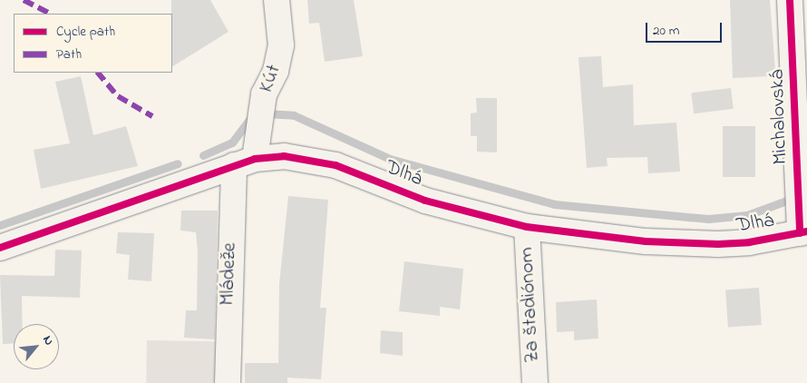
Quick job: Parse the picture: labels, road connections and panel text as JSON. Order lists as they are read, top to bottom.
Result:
{
  "streets": {
    "street": [
      "Kút",
      "Michalovská",
      "Dlhá",
      "Mládeže",
      "Za štadiónom"
    ]
  },
  "crossings": [
    ["Kút", "Dlhá"],
    ["Kút", "Mládeže"],
    ["Michalovská", "Dlhá"],
    ["Dlhá", "Mládeže"],
    ["Dlhá", "Za štadiónom"]
  ],
  "legend": ["Cycle path", "Path"],
  "scale_bar": "20 m",
  "north": "top right"
}
